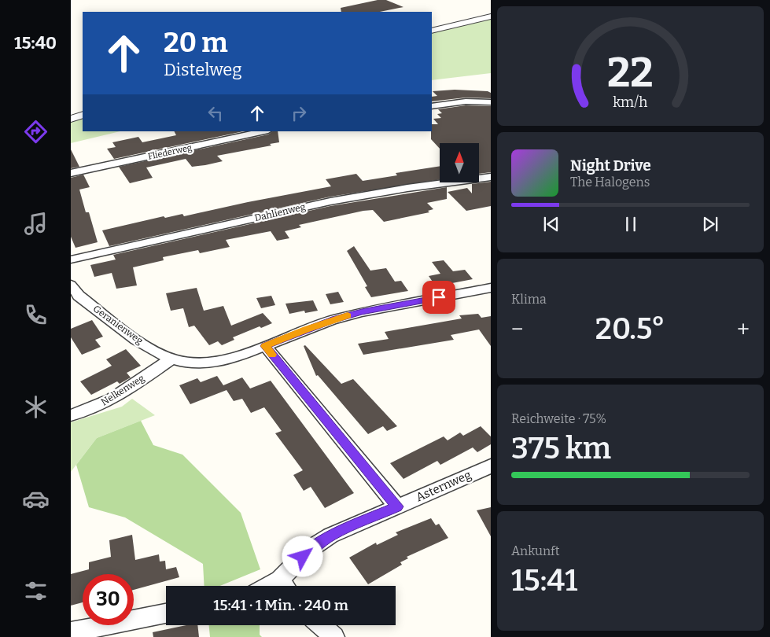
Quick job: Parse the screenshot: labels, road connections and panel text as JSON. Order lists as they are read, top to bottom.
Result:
{
  "streets": {
    "street": [
      "Fliederweg",
      "Dahlienweg",
      "Geranienweg",
      "Nelkenweg",
      "Asternweg"
    ]
  },
  "crossings": [
    ["Geranienweg", "Nelkenweg"]
  ],
  "north": "top",
  "page": {
    "tabs": "15:40",
    "turn": ["20 m", "Distelweg"],
    "song": ["Night Drive", "The Halogens"],
    "tile": [
      "Klima",
      ["Reichweite · 75%", "375 km"],
      ["Ankunft", "15:41"]
    ],
    "heat": ["−", "20.5°", "+"],
    "limit": "30",
    "trip": "15:41 · 1 Min. · 240 m",
    "gauge": ["22", "km/h"]
  }
}
